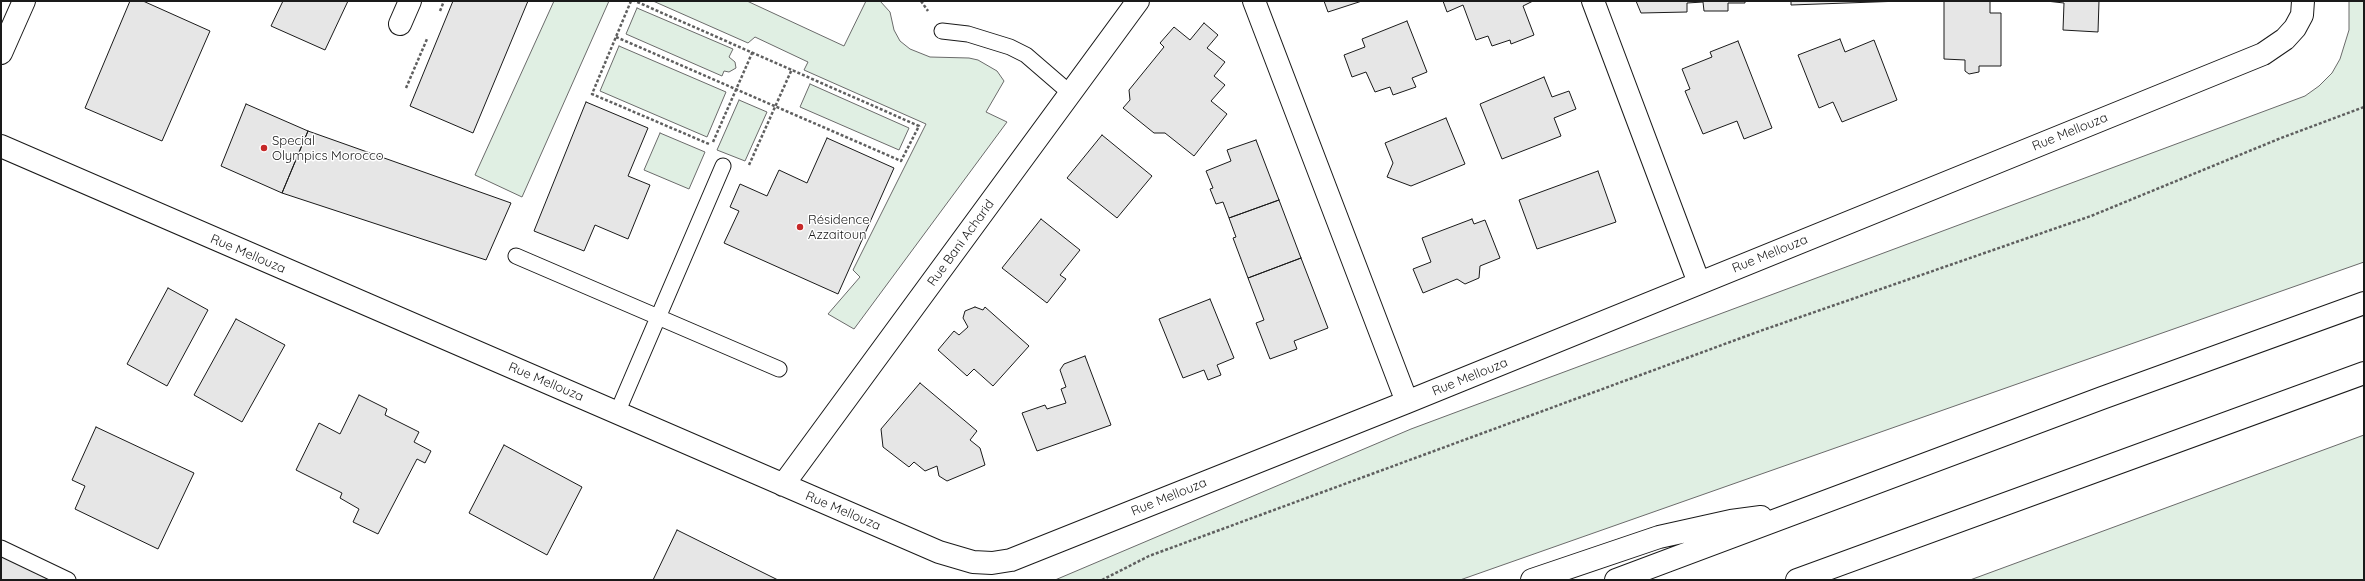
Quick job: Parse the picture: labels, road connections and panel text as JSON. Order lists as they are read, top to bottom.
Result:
{
  "streets": {
    "main road": ["Rue Mellouza", "Rue Bani Acharid"]
  },
  "crossings": [
    ["Rue Mellouza", "Rue Bani Acharid"]
  ],
  "places": ["Special Olympics Morocco", "Résidence Azzaitoun"]
}
